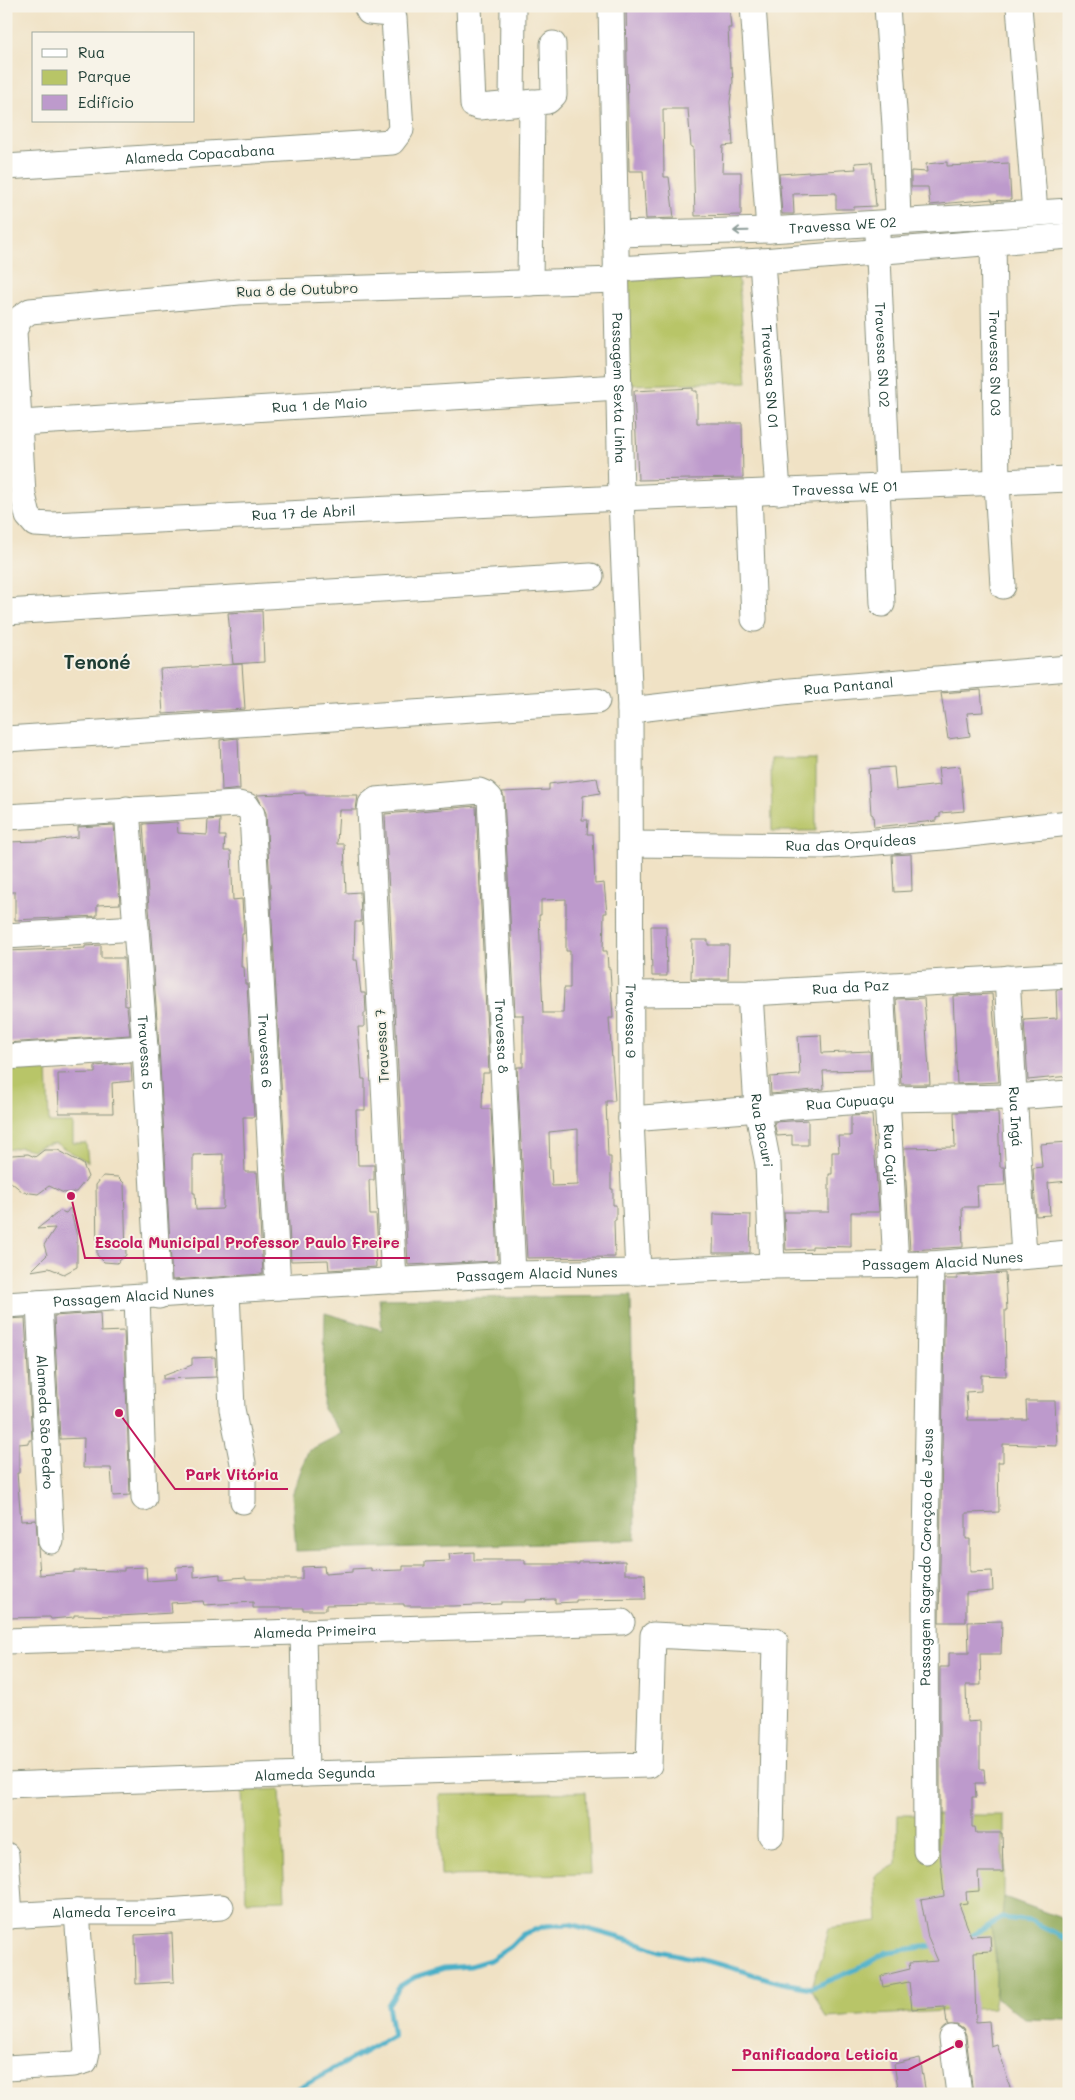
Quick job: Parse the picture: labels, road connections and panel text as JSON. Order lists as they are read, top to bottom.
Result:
{
  "streets": {
    "street": [
      "Alameda Copacabana",
      "Travessa WE 02",
      "Rua 8 de Outubro",
      "Travessa SN 02",
      "Travessa SN 03",
      "Travessa SN 01",
      "Passagem Sexta Linha",
      "Rua 1 de Maio",
      "Travessa WE 01",
      "Rua 17 de Abril",
      "Rua Pantanal",
      "Rua das Orquídeas",
      "Rua da Paz",
      "Travessa 9",
      "Travessa 8",
      "Travessa 7",
      "Travessa 6",
      "Travessa 5",
      "Rua Cupuaçu",
      "Rua Ingá",
      "Rua Bacuri",
      "Rua Cajú",
      "Passagem Alacid Nunes",
      "Alameda São Pedro",
      "Passagem Sagrado Coração de Jesus",
      "Alameda Primeira",
      "Alameda Segunda",
      "Alameda Terceira"
    ]
  },
  "crossings": [
    ["Travessa WE 02", "Rua 8 de Outubro"],
    ["Travessa WE 02", "Travessa SN 02"],
    ["Travessa WE 02", "Travessa SN 03"],
    ["Travessa WE 02", "Travessa SN 01"],
    ["Travessa WE 02", "Passagem Sexta Linha"],
    ["Rua 8 de Outubro", "Passagem Sexta Linha"],
    ["Rua 8 de Outubro", "Rua 1 de Maio"],
    ["Rua 8 de Outubro", "Rua 17 de Abril"],
    ["Travessa SN 02", "Travessa WE 01"],
    ["Travessa SN 03", "Travessa WE 01"],
    ["Travessa SN 01", "Travessa WE 01"],
    ["Passagem Sexta Linha", "Rua 1 de Maio"],
    ["Passagem Sexta Linha", "Travessa WE 01"],
    ["Passagem Sexta Linha", "Rua 17 de Abril"],
    ["Passagem Sexta Linha", "Rua Pantanal"],
    ["Passagem Sexta Linha", "Travessa 9"],
    ["Travessa WE 01", "Rua 17 de Abril"],
    ["Rua das Orquídeas", "Travessa 9"],
    ["Rua da Paz", "Travessa 9"],
    ["Rua da Paz", "Rua Ingá"],
    ["Rua da Paz", "Rua Bacuri"],
    ["Rua da Paz", "Rua Cajú"],
    ["Travessa 9", "Rua Cupuaçu"],
    ["Travessa 9", "Passagem Alacid Nunes"],
    ["Travessa 8", "Travessa 7"],
    ["Travessa 8", "Passagem Alacid Nunes"],
    ["Travessa 7", "Passagem Alacid Nunes"],
    ["Travessa 6", "Travessa 5"],
    ["Travessa 6", "Passagem Alacid Nunes"],
    ["Travessa 5", "Passagem Alacid Nunes"],
    ["Rua Cupuaçu", "Rua Ingá"],
    ["Rua Cupuaçu", "Rua Bacuri"],
    ["Rua Cupuaçu", "Rua Cajú"],
    ["Rua Ingá", "Passagem Alacid Nunes"],
    ["Rua Bacuri", "Passagem Alacid Nunes"],
    ["Rua Cajú", "Passagem Alacid Nunes"],
    ["Passagem Alacid Nunes", "Alameda São Pedro"],
    ["Passagem Alacid Nunes", "Passagem Sagrado Coração de Jesus"]
  ],
  "districts": ["Tenoné"],
  "places": ["Escola Municipal Professor Paulo Freire", "Park Vitória", "Panificadora Leticia"],
  "legend": ["Rua", "Parque", "Edifício"]
}
